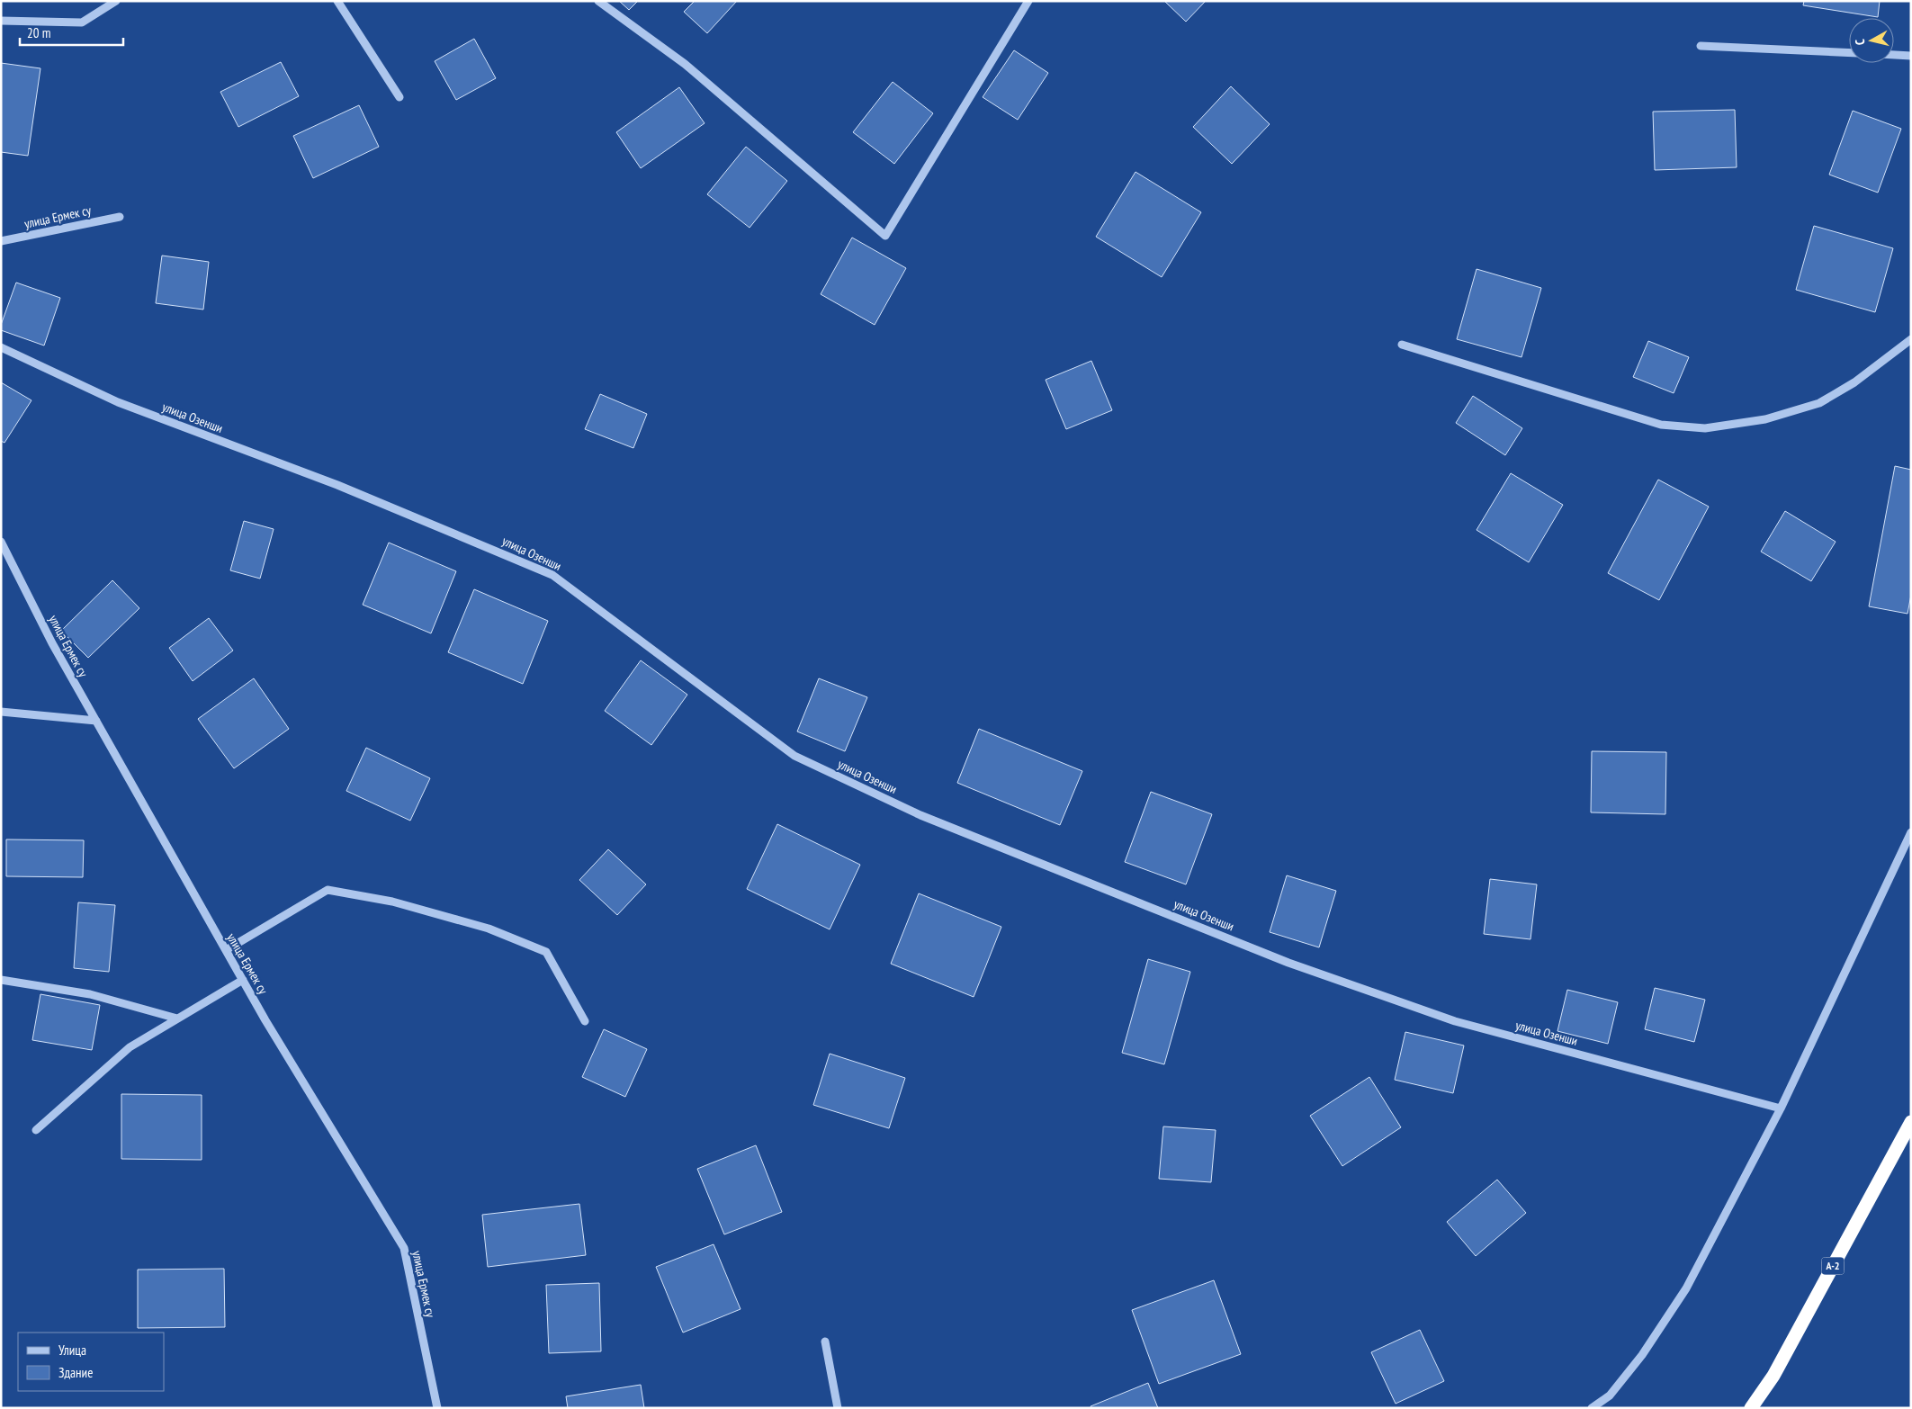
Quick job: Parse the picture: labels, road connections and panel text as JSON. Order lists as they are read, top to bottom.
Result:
{
  "streets": {
    "highway": ["A-2"],
    "street": ["улица Ермек су", "улица Озенши"]
  },
  "legend": ["Улица", "Здание"],
  "scale_bar": "20 m",
  "north": "left"
}
